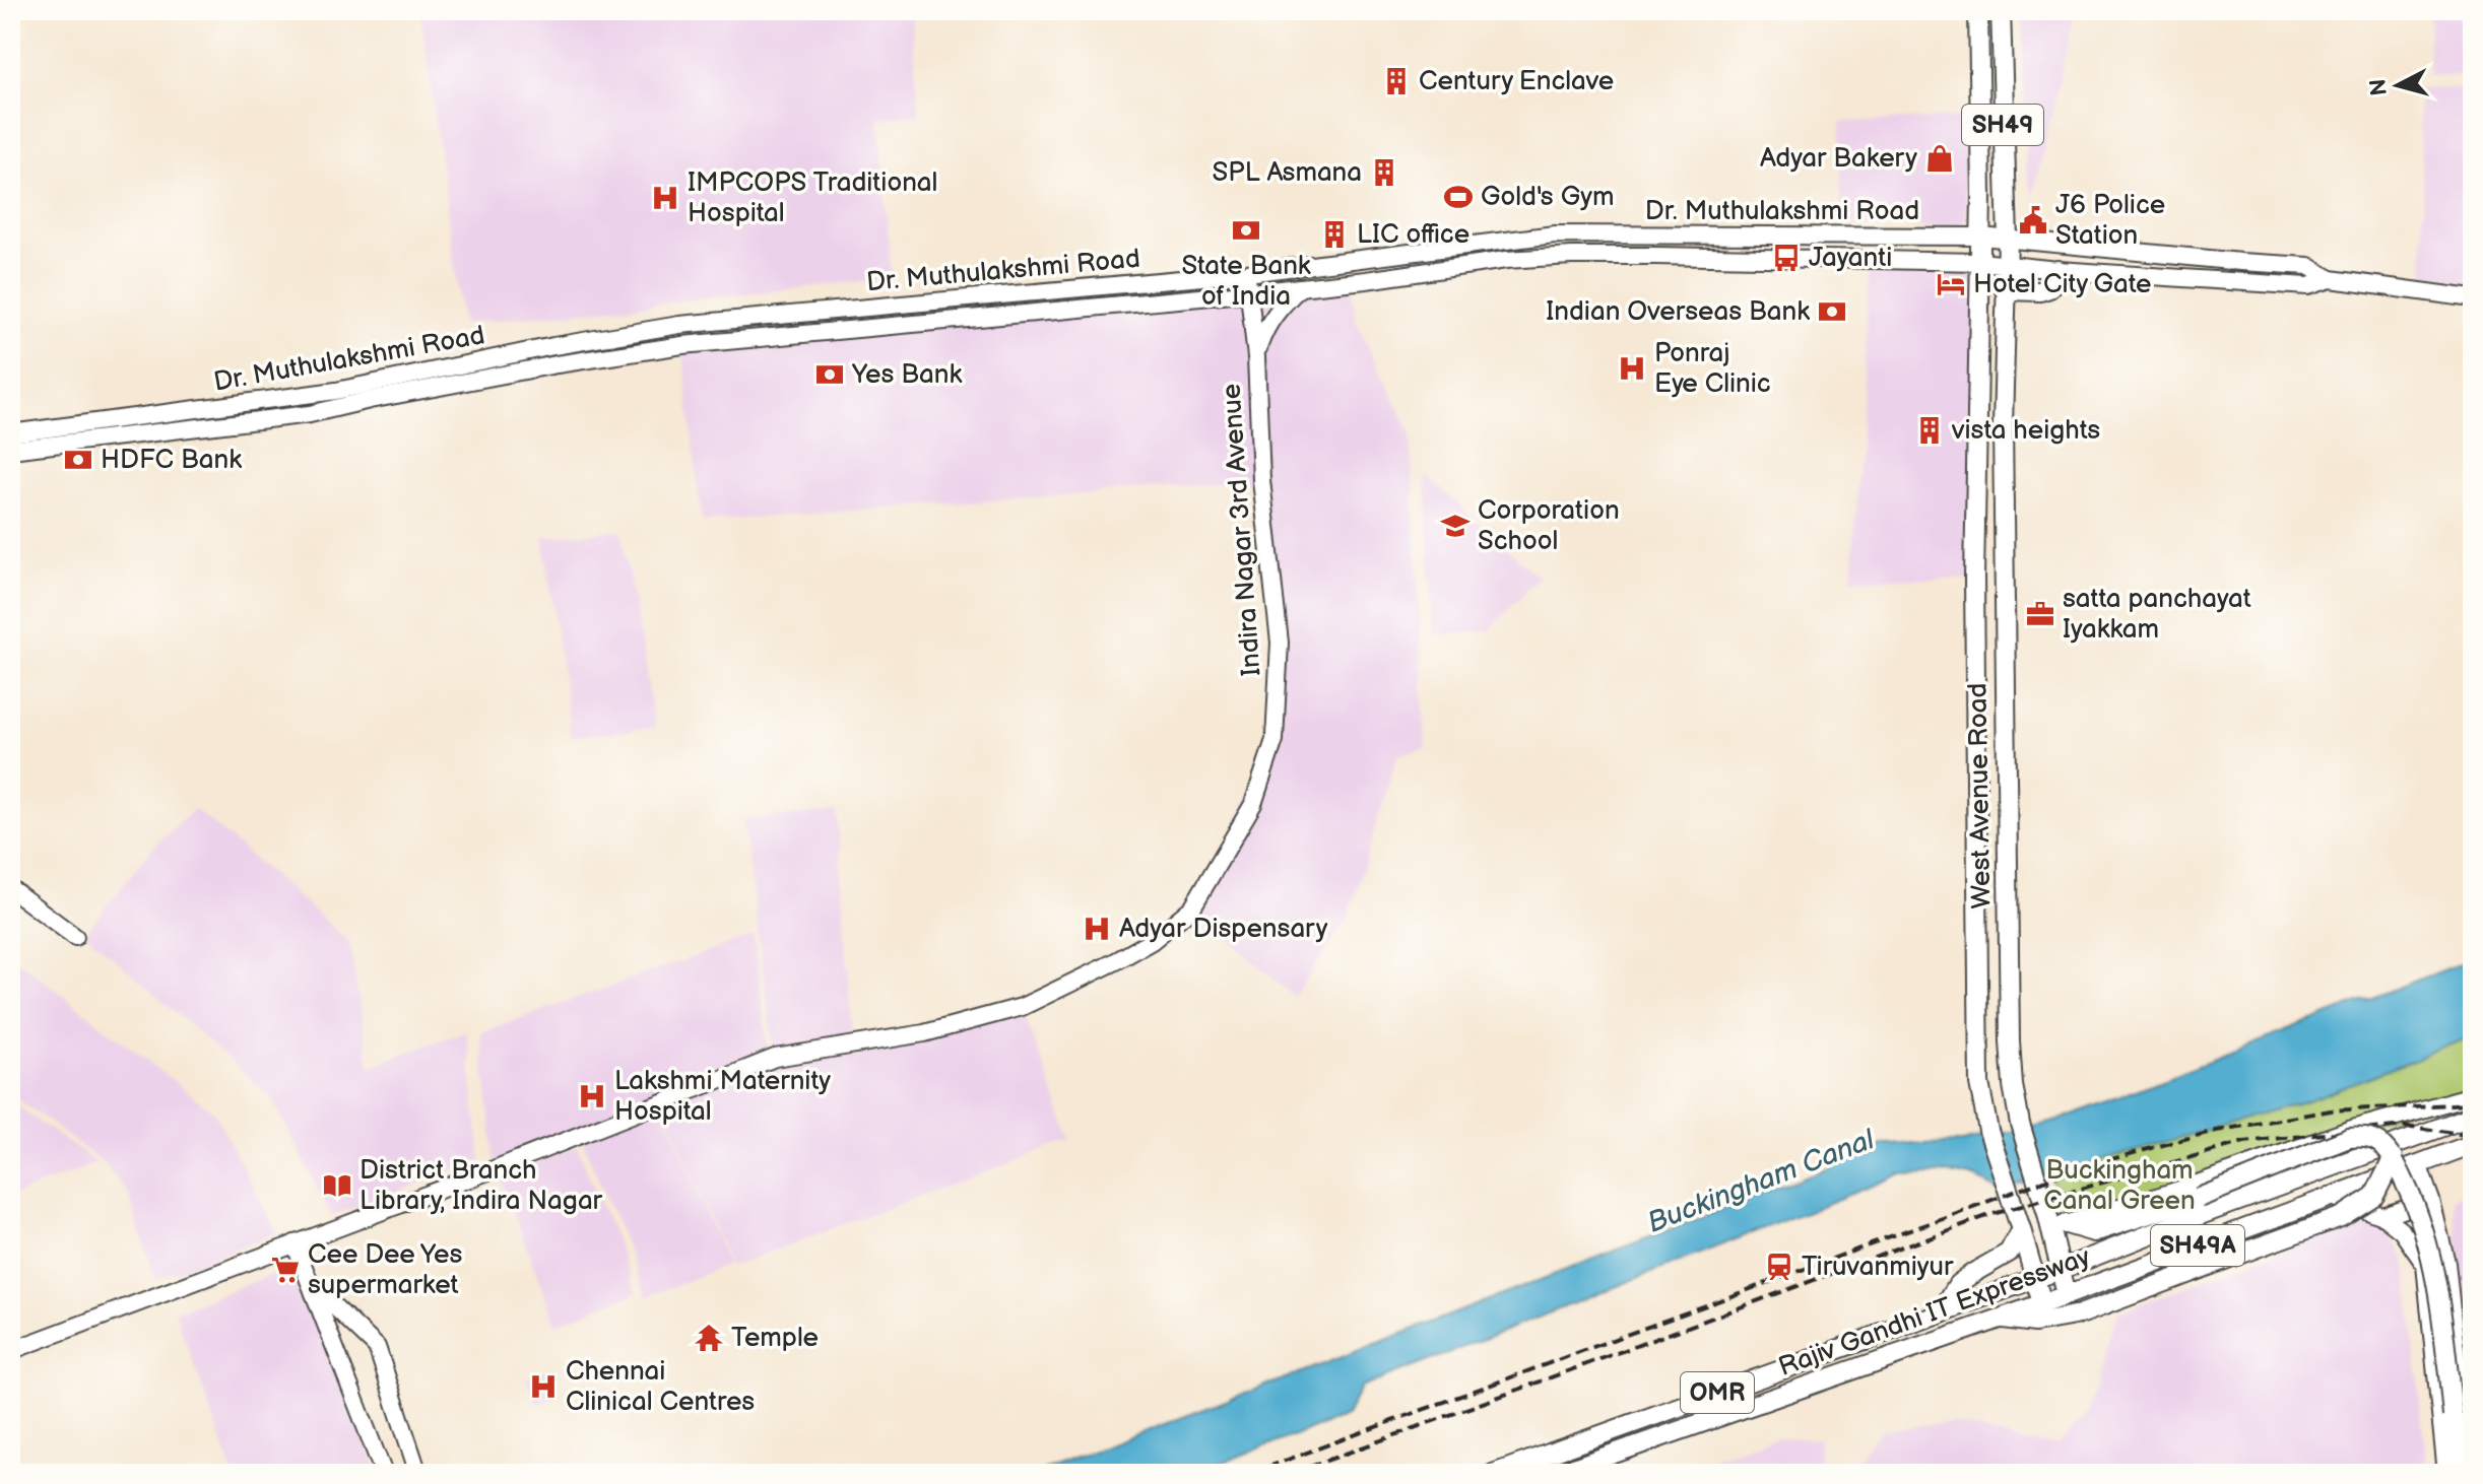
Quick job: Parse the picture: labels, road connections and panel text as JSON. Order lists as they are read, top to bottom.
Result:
{
  "streets": {
    "main road": [
      "SH49",
      "Dr. Muthulakshmi Road",
      "Indira Nagar 3rd Avenue",
      "West Avenue Road",
      "SH49A",
      "Rajiv Gandhi IT Expressway",
      "OMR"
    ]
  },
  "crossings": [
    ["SH49", "Dr. Muthulakshmi Road"],
    ["SH49", "West Avenue Road"],
    ["Dr. Muthulakshmi Road", "Indira Nagar 3rd Avenue"],
    ["Dr. Muthulakshmi Road", "West Avenue Road"],
    ["West Avenue Road", "SH49A"],
    ["West Avenue Road", "Rajiv Gandhi IT Expressway"],
    ["SH49A", "Rajiv Gandhi IT Expressway"]
  ],
  "water": ["Buckingham Canal"],
  "parks": ["Buckingham Canal Green"],
  "places": {
    "building": [
      "Century Enclave",
      "SPL Asmana",
      "LIC office",
      "vista heights"
    ],
    "shop": ["Adyar Bakery"],
    "sports": ["Gold's Gym"],
    "hospital": [
      "IMPCOPS Traditional Hospital",
      "Ponraj Eye Clinic",
      "Adyar Dispensary",
      "Lakshmi Maternity Hospital",
      "Chennai Clinical Centres"
    ],
    "public building": ["J6 Police Station"],
    "bank": [
      "State Bank of India",
      "Indian Overseas Bank",
      "Yes Bank",
      "HDFC Bank"
    ],
    "bus stop": ["Jayanti"],
    "hotel": ["Hotel City Gate"],
    "school or university": ["Corporation School"],
    "office": ["satta panchayat Iyakkam"],
    "library": ["District Branch Library, Indira Nagar"],
    "station": ["Tiruvanmiyur"],
    "supermarket": ["Cee Dee Yes supermarket"],
    "temple": ["Temple"]
  },
  "north": "left"
}
